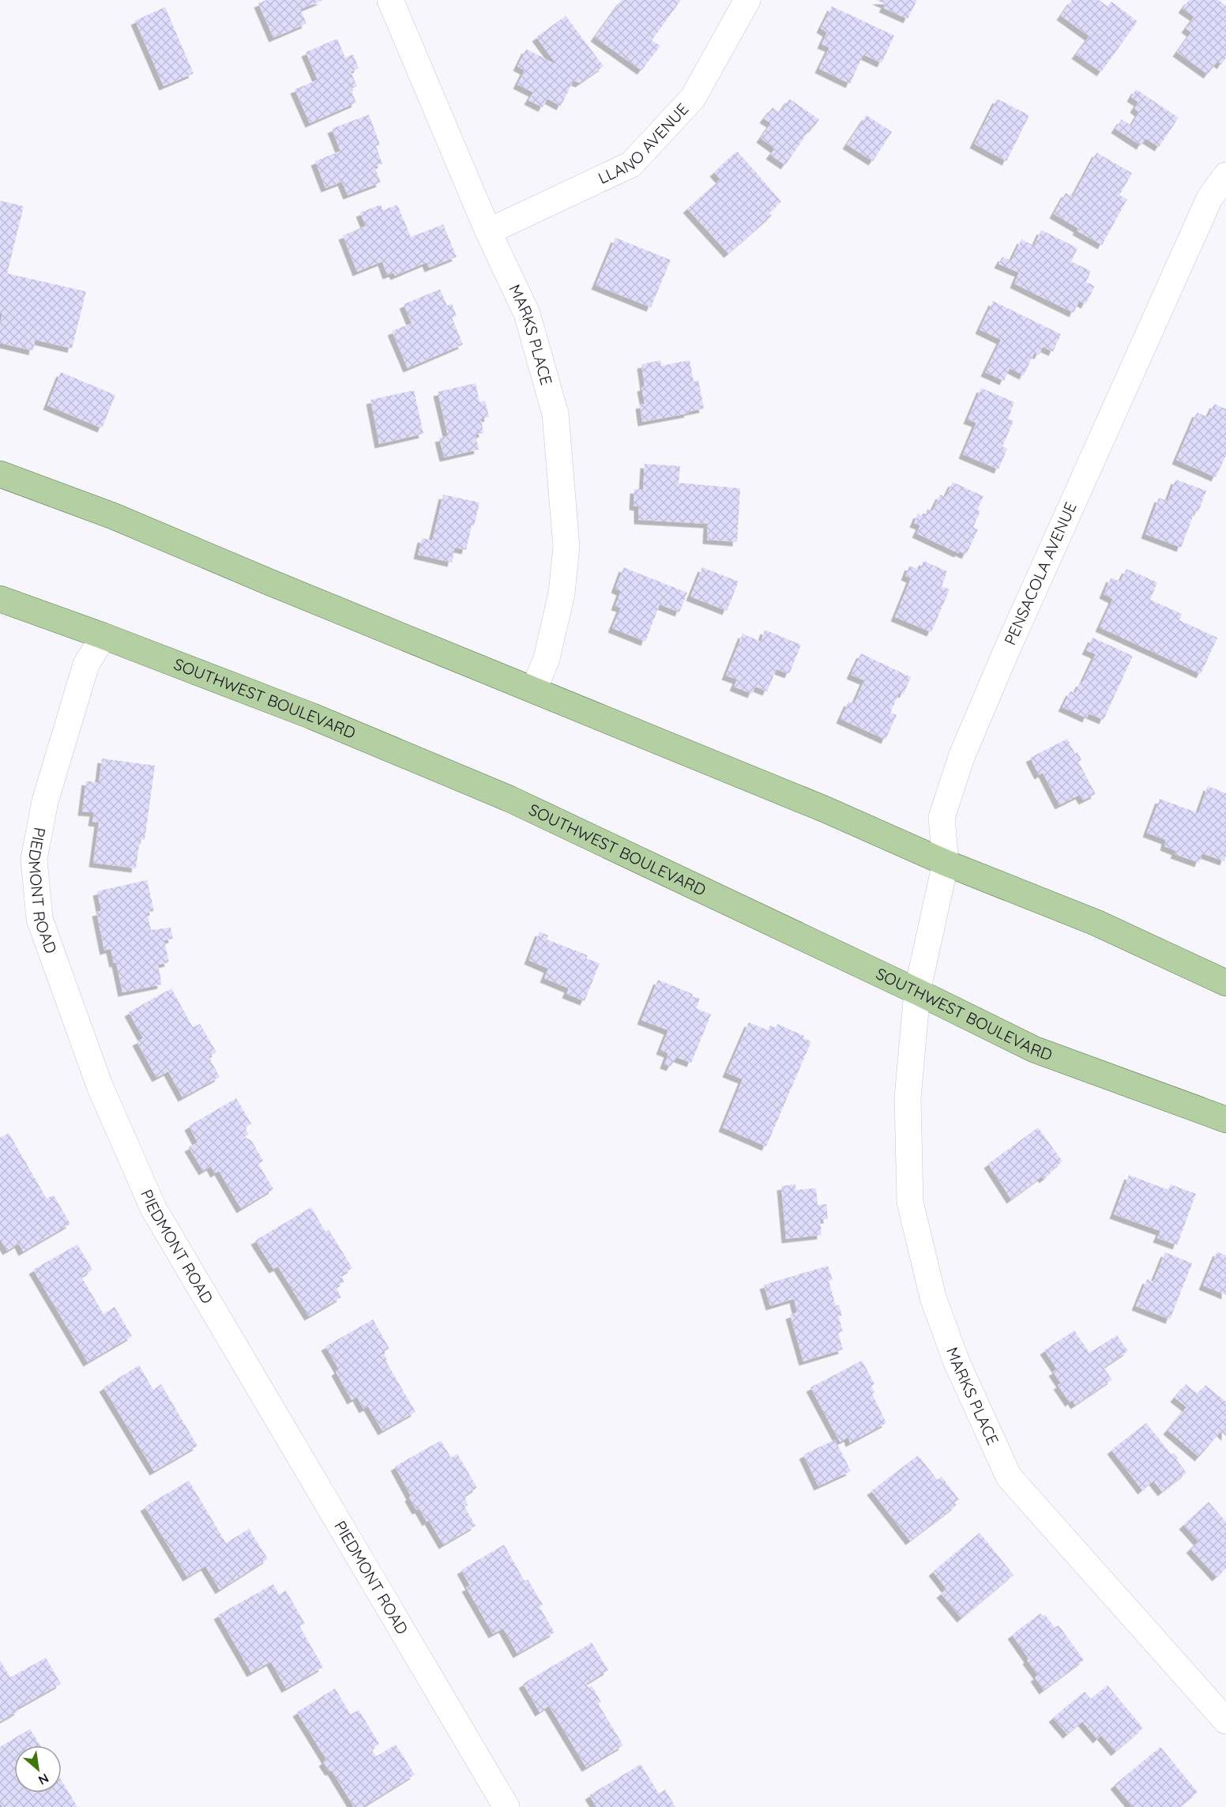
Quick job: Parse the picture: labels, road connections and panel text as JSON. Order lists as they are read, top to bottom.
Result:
{
  "streets": {
    "main road": ["SOUTHWEST BOULEVARD"],
    "street": [
      "LLANO AVENUE",
      "MARKS PLACE",
      "PENSACOLA AVENUE",
      "PIEDMONT ROAD"
    ]
  },
  "crossings": [
    ["LLANO AVENUE", "MARKS PLACE"],
    ["MARKS PLACE", "PENSACOLA AVENUE"],
    ["MARKS PLACE", "SOUTHWEST BOULEVARD"],
    ["PENSACOLA AVENUE", "SOUTHWEST BOULEVARD"],
    ["SOUTHWEST BOULEVARD", "PIEDMONT ROAD"]
  ],
  "north": "bottom right"
}
